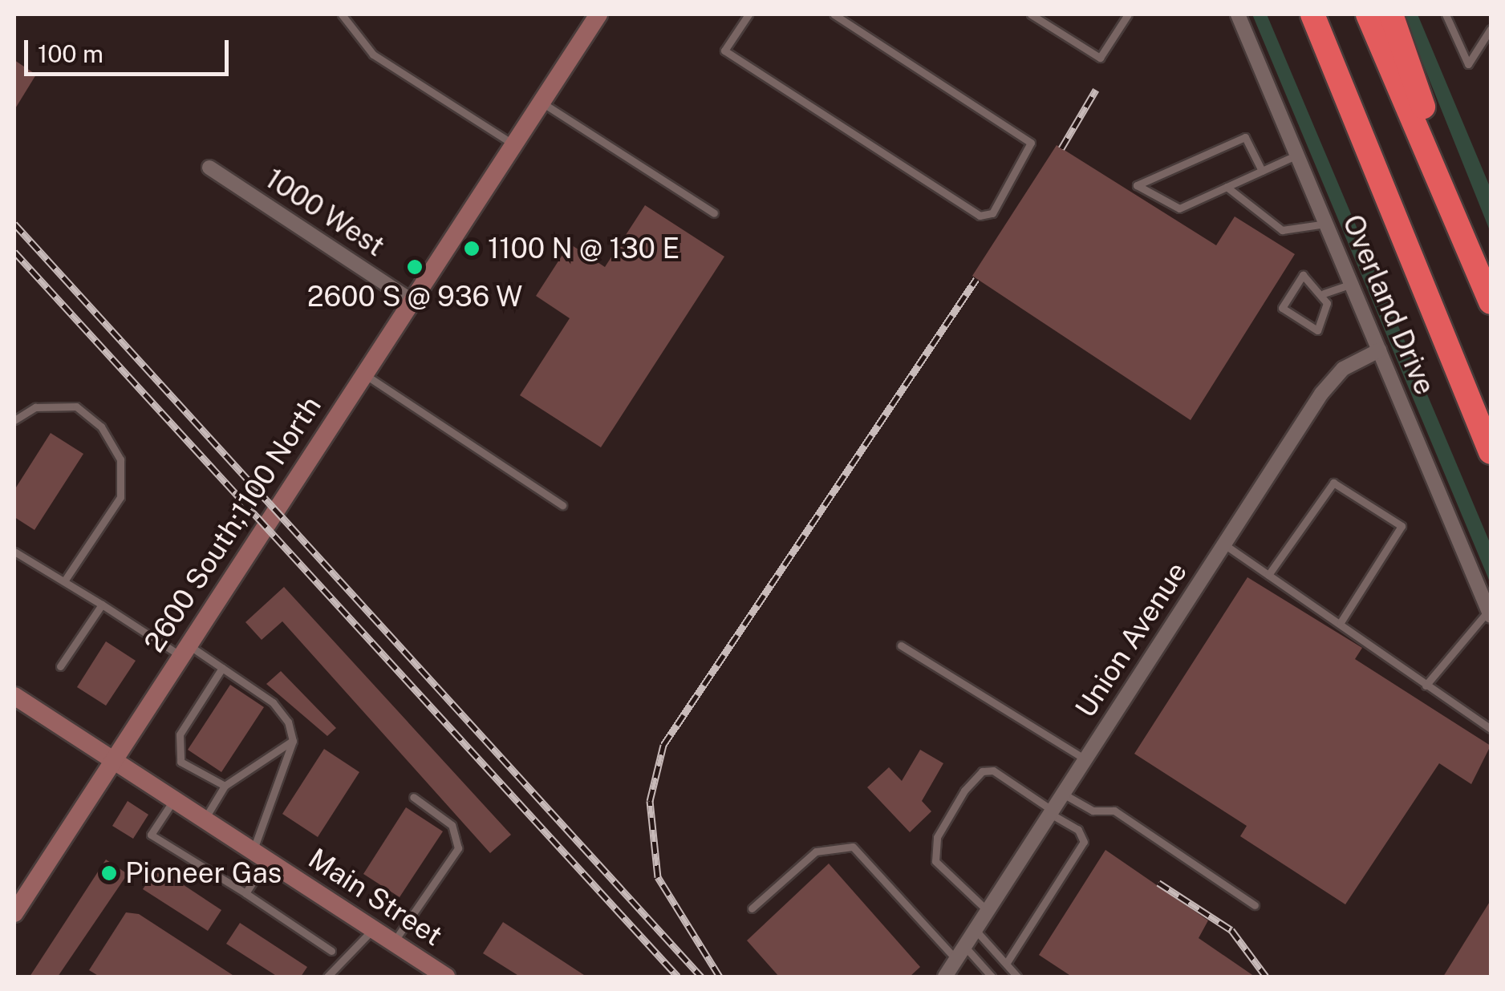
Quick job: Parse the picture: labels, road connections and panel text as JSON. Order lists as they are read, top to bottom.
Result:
{
  "streets": {
    "main road": ["2600 South;1100 North", "Main Street"],
    "street": ["1000 West", "Overland Drive", "Union Avenue"]
  },
  "crossings": [
    ["1000 West", "2600 South;1100 North"],
    ["Overland Drive", "Union Avenue"],
    ["2600 South;1100 North", "Main Street"]
  ],
  "places": ["1100 N @ 130 E", "2600 S @ 936 W", "Pioneer Gas"],
  "scale_bar": "100 m"
}
